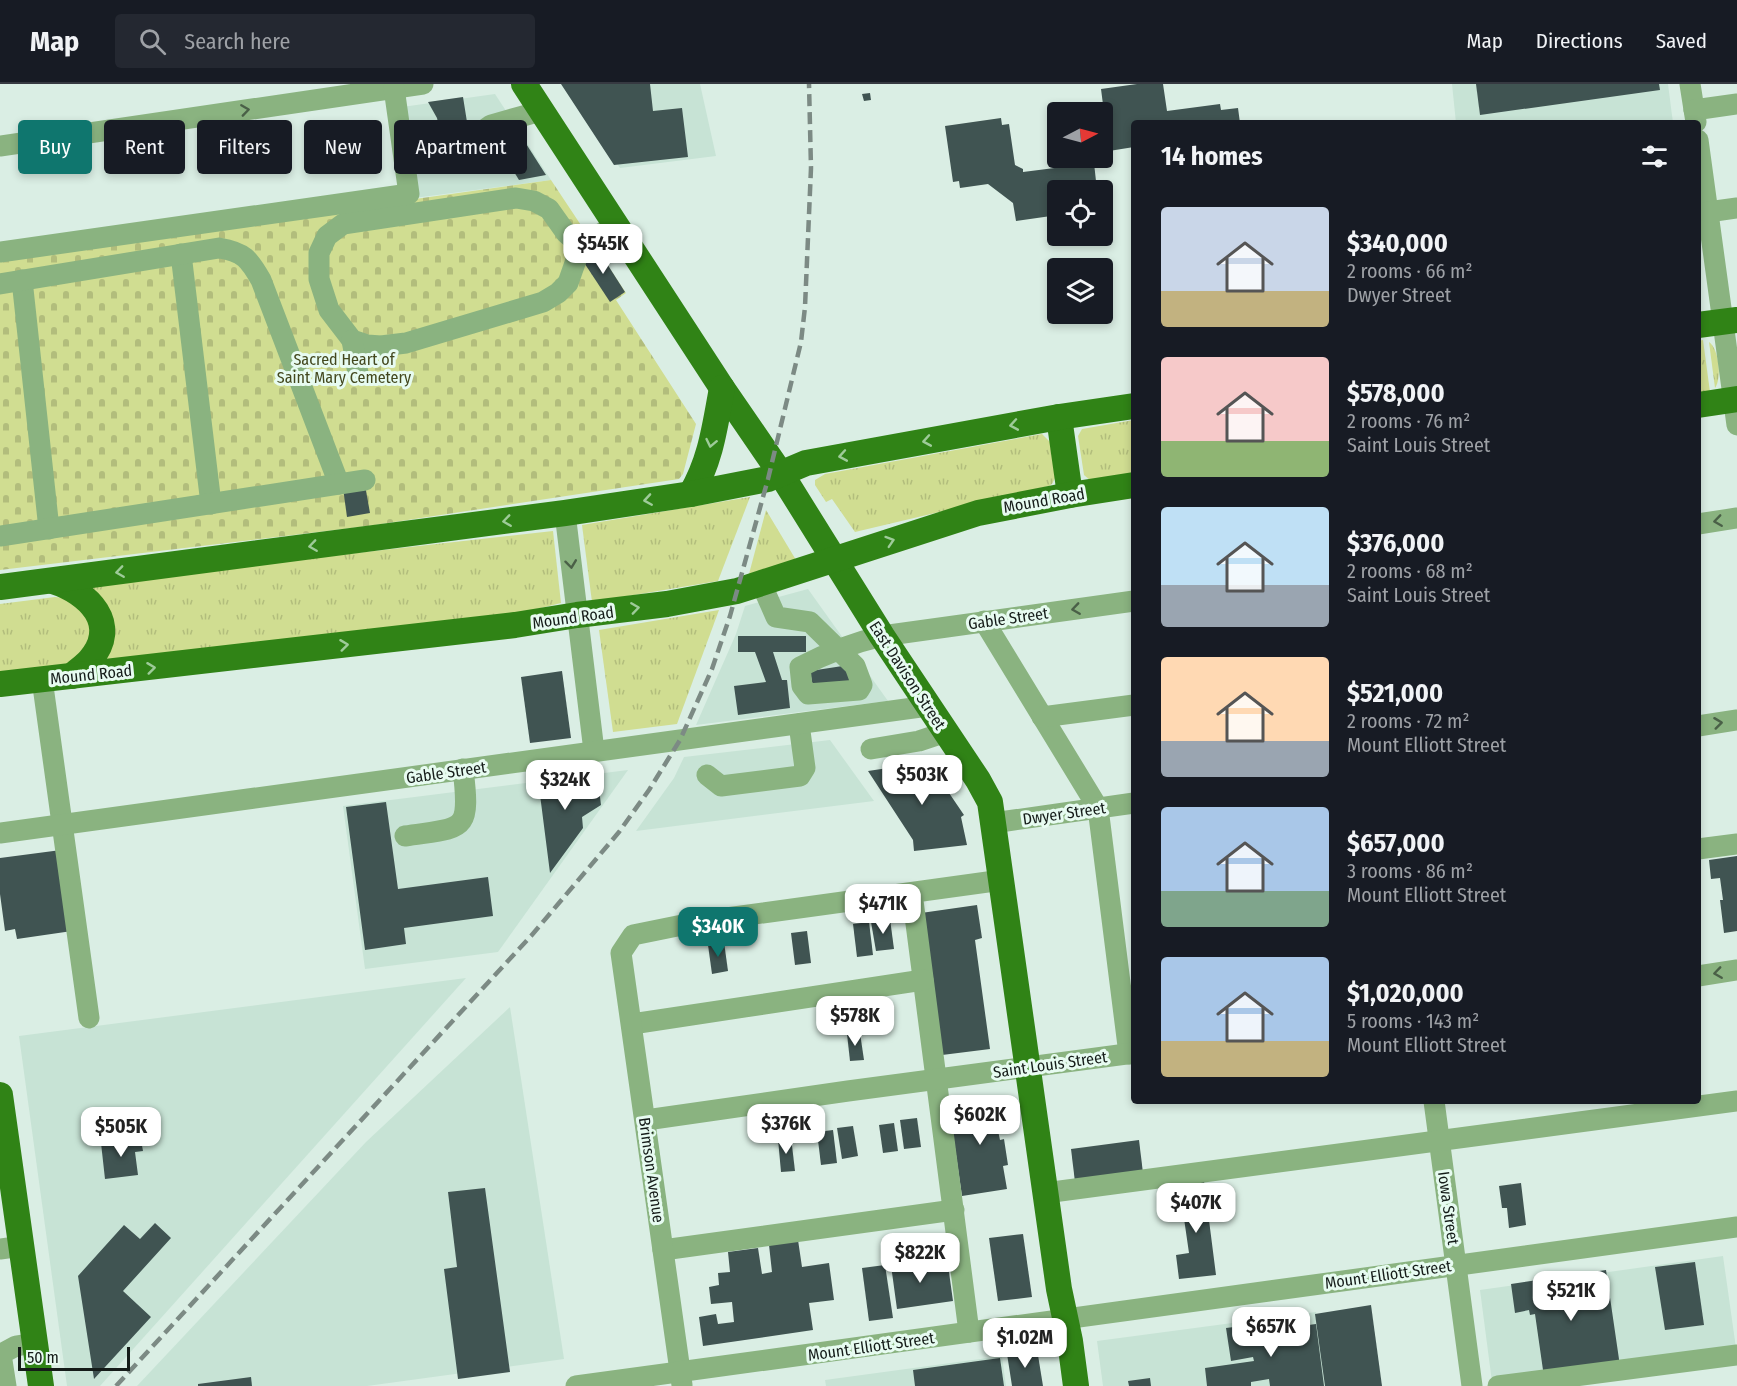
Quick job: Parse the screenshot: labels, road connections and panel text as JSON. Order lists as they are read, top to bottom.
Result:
{
  "streets": {
    "main road": ["Mound Road", "East Davison Street"],
    "street": [
      "Gable Street",
      "Dwyer Street",
      "Saint Louis Street",
      "Brimson Avenue",
      "Iowa Street",
      "Mount Elliott Street"
    ]
  },
  "crossings": [
    ["Mound Road", "East Davison Street"],
    ["Gable Street", "East Davison Street"],
    ["East Davison Street", "Dwyer Street"],
    ["East Davison Street", "Saint Louis Street"],
    ["East Davison Street", "Mount Elliott Street"],
    ["Saint Louis Street", "Brimson Avenue"],
    ["Brimson Avenue", "Mount Elliott Street"],
    ["Iowa Street", "Mount Elliott Street"]
  ],
  "parks": ["Sacred Heart of Saint Mary Cemetery"],
  "scale_bar": "50 m",
  "north": "right",
  "page": {
    "header": "Map",
    "search": "Search here",
    "nav": ["Map", "Directions", "Saved"],
    "chip": [
      "Buy",
      "Rent",
      "Filters",
      "New",
      "Apartment"
    ],
    "heading": "14 homes",
    "list": [
      {
        "name": "$340,000",
        "note": "2 rooms · 66 m² · Dwyer Street"
      },
      {
        "name": "$578,000",
        "note": "2 rooms · 76 m² · Saint Louis Street"
      },
      {
        "name": "$376,000",
        "note": "2 rooms · 68 m² · Saint Louis Street"
      },
      {
        "name": "$521,000",
        "note": "2 rooms · 72 m² · Mount Elliott Street"
      },
      {
        "name": "$657,000",
        "note": "3 rooms · 86 m² · Mount Elliott Street"
      },
      {
        "name": "$1,020,000",
        "note": "5 rooms · 143 m² · Mount Elliott Street"
      }
    ],
    "price": [
      "$545K",
      "$503K",
      "$324K",
      "$471K",
      "$340K",
      "$578K",
      "$602K",
      "$376K",
      "$505K",
      "$407K",
      "$822K",
      "$521K",
      "$657K",
      "$1.02M"
    ],
    "scale": "50 m"
  }
}
